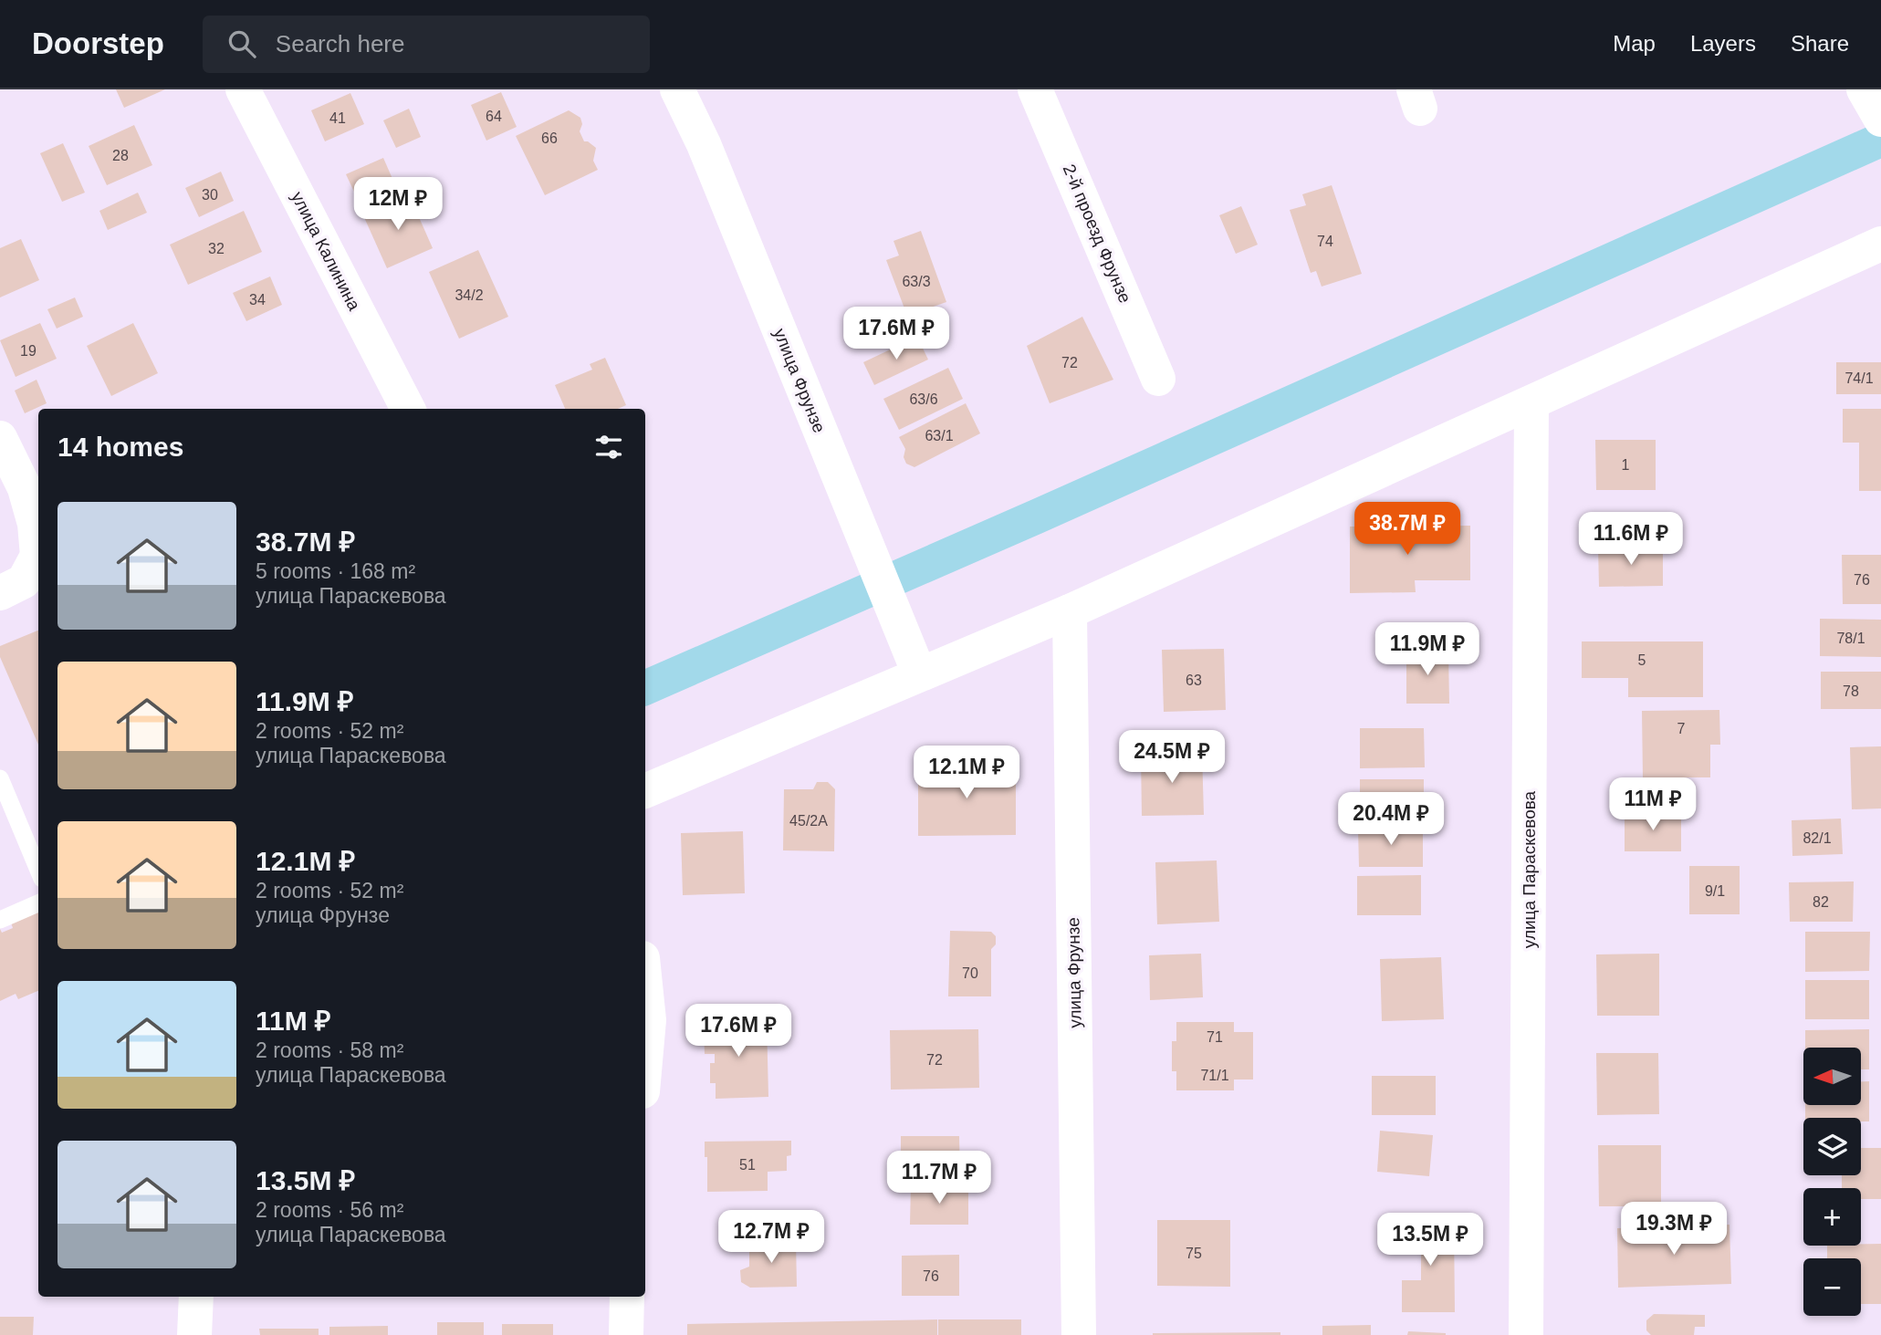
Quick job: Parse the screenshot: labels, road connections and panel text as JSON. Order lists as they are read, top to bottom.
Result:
{
  "streets": {
    "street": [
      "2-й проезд Фрунзе",
      "улица Калинина",
      "улица Фрунзе",
      "улица Параскевова"
    ]
  },
  "house_numbers": [
    "64",
    "41",
    "66",
    "28",
    "30",
    "74",
    "32",
    "63/3",
    "34/2",
    "34",
    "19",
    "72",
    "74/1",
    "63/6",
    "63/1",
    "1",
    "76",
    "78/1",
    "5",
    "63",
    "78",
    "7",
    "45/2А",
    "82/1",
    "9/1",
    "82",
    "70",
    "71",
    "72",
    "71/1",
    "51",
    "75",
    "76"
  ],
  "north": "left",
  "page": {
    "header": "Doorstep",
    "search": "Search here",
    "nav": ["Map", "Layers", "Share"],
    "price": [
      "12M ₽",
      "17.6M ₽",
      "38.7M ₽",
      "11.6M ₽",
      "11.9M ₽",
      "24.5M ₽",
      "12.1M ₽",
      "11M ₽",
      "20.4M ₽",
      "17.6M ₽",
      "11.7M ₽",
      "19.3M ₽",
      "12.7M ₽",
      "13.5M ₽"
    ],
    "heading": "14 homes",
    "list": [
      {
        "name": "38.7M ₽",
        "note": "5 rooms · 168 m² · улица Параскевова"
      },
      {
        "name": "11.9M ₽",
        "note": "2 rooms · 52 m² · улица Параскевова"
      },
      {
        "name": "12.1M ₽",
        "note": "2 rooms · 52 m² · улица Фрунзе"
      },
      {
        "name": "11M ₽",
        "note": "2 rooms · 58 m² · улица Параскевова"
      },
      {
        "name": "13.5M ₽",
        "note": "2 rooms · 56 m² · улица Параскевова"
      }
    ],
    "map_buttons": ["+", "−"]
  }
}
